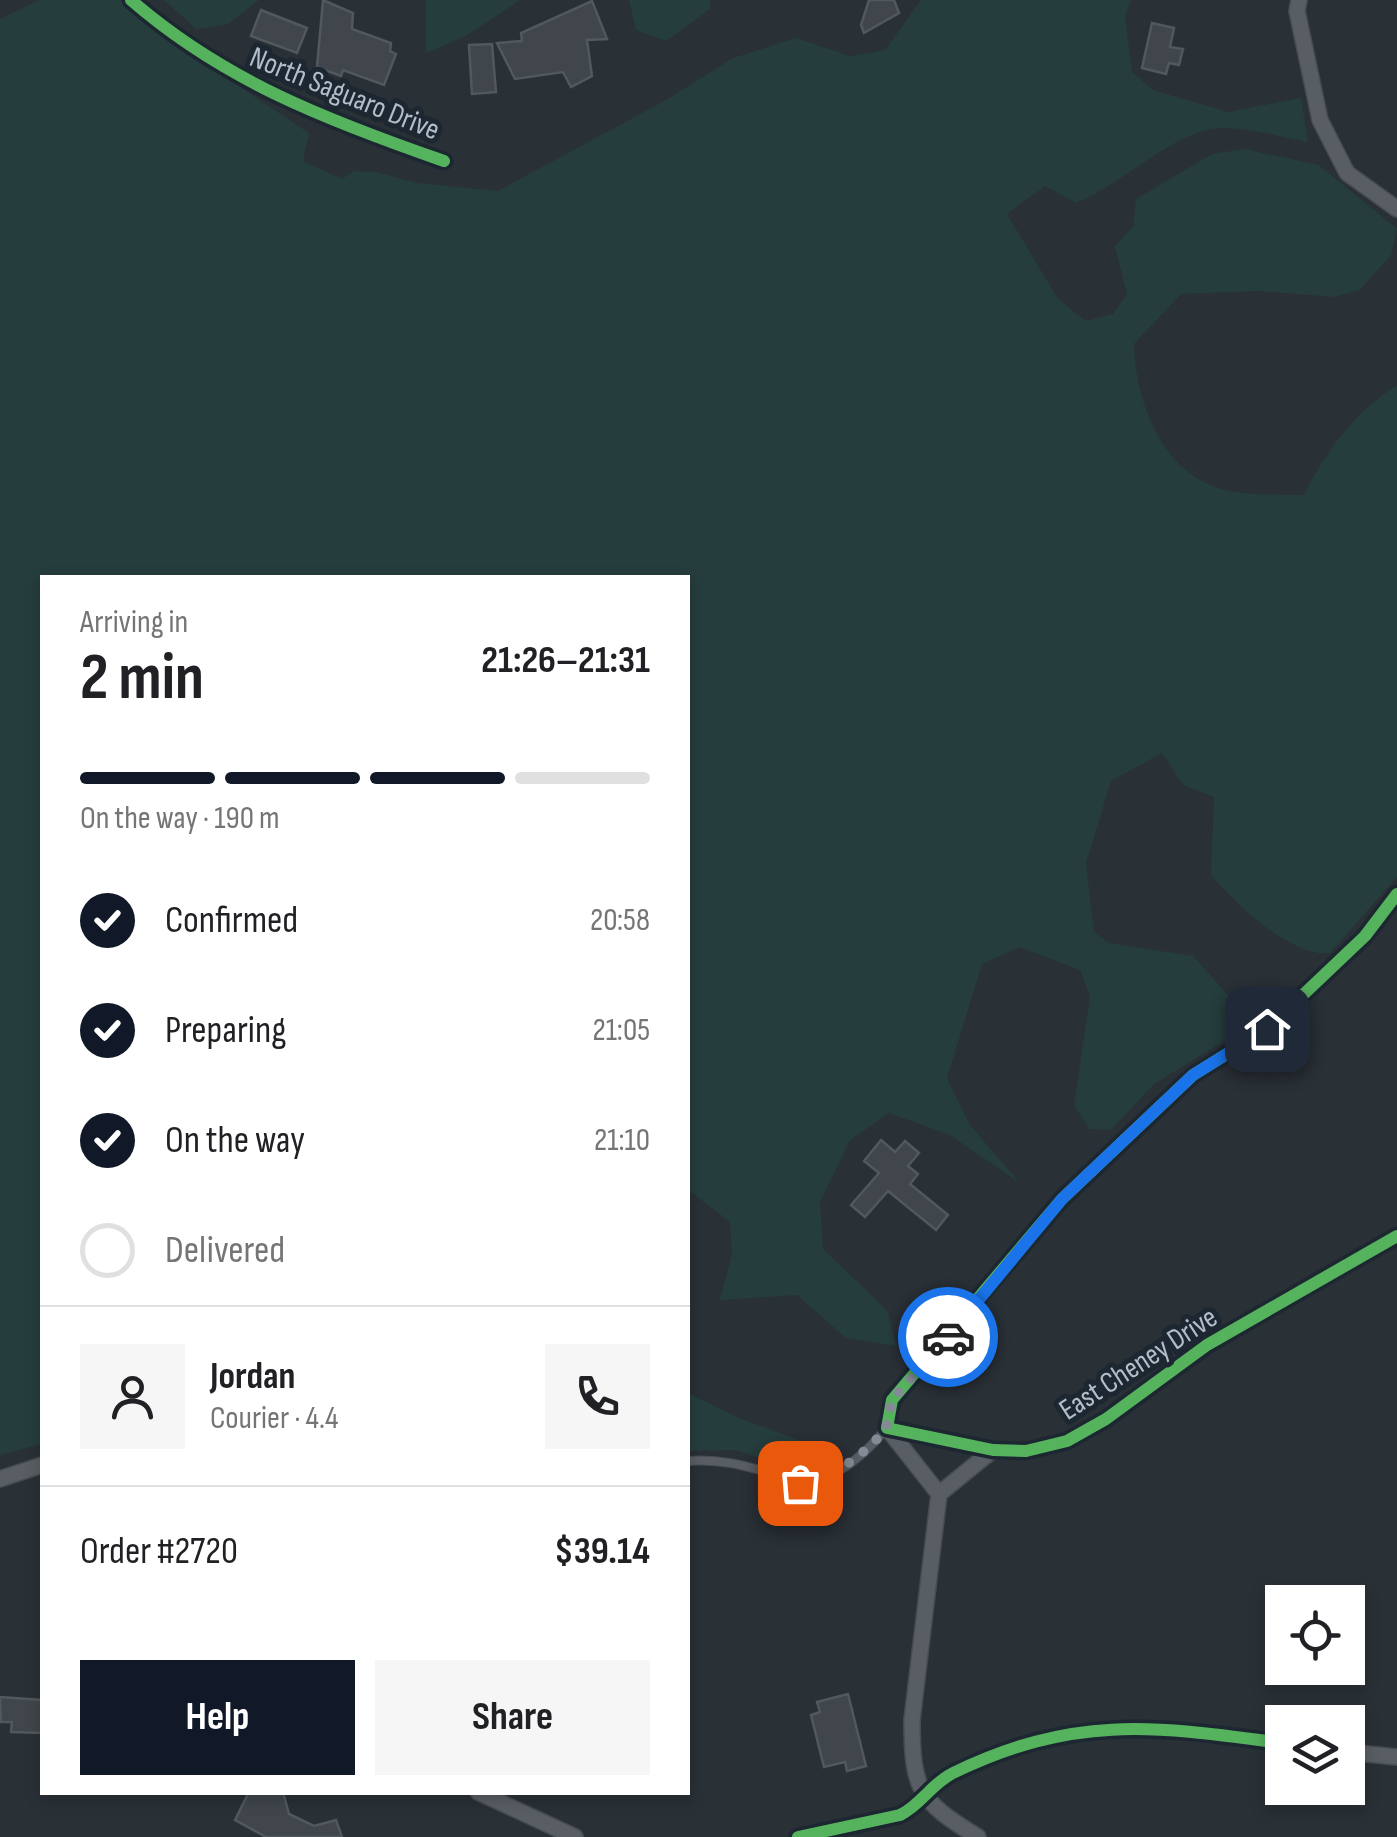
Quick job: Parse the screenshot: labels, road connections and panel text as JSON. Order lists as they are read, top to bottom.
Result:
{
  "streets": {
    "street": ["North Saguaro Drive", "East Cheney Drive"]
  },
  "page": {
    "heading": ["2 min", "Arriving in", "21:26–21:31"],
    "panel": [
      "Jordan",
      "Courier · 4.4",
      "Order #2720",
      "$39.14"
    ],
    "bar": "On the way · 190 m",
    "list": [
      ["Confirmed", "20:58"],
      ["Preparing", "21:05"],
      ["On the way", "21:10"],
      "Delivered"
    ],
    "buttons": ["Help", "Share"]
  }
}
